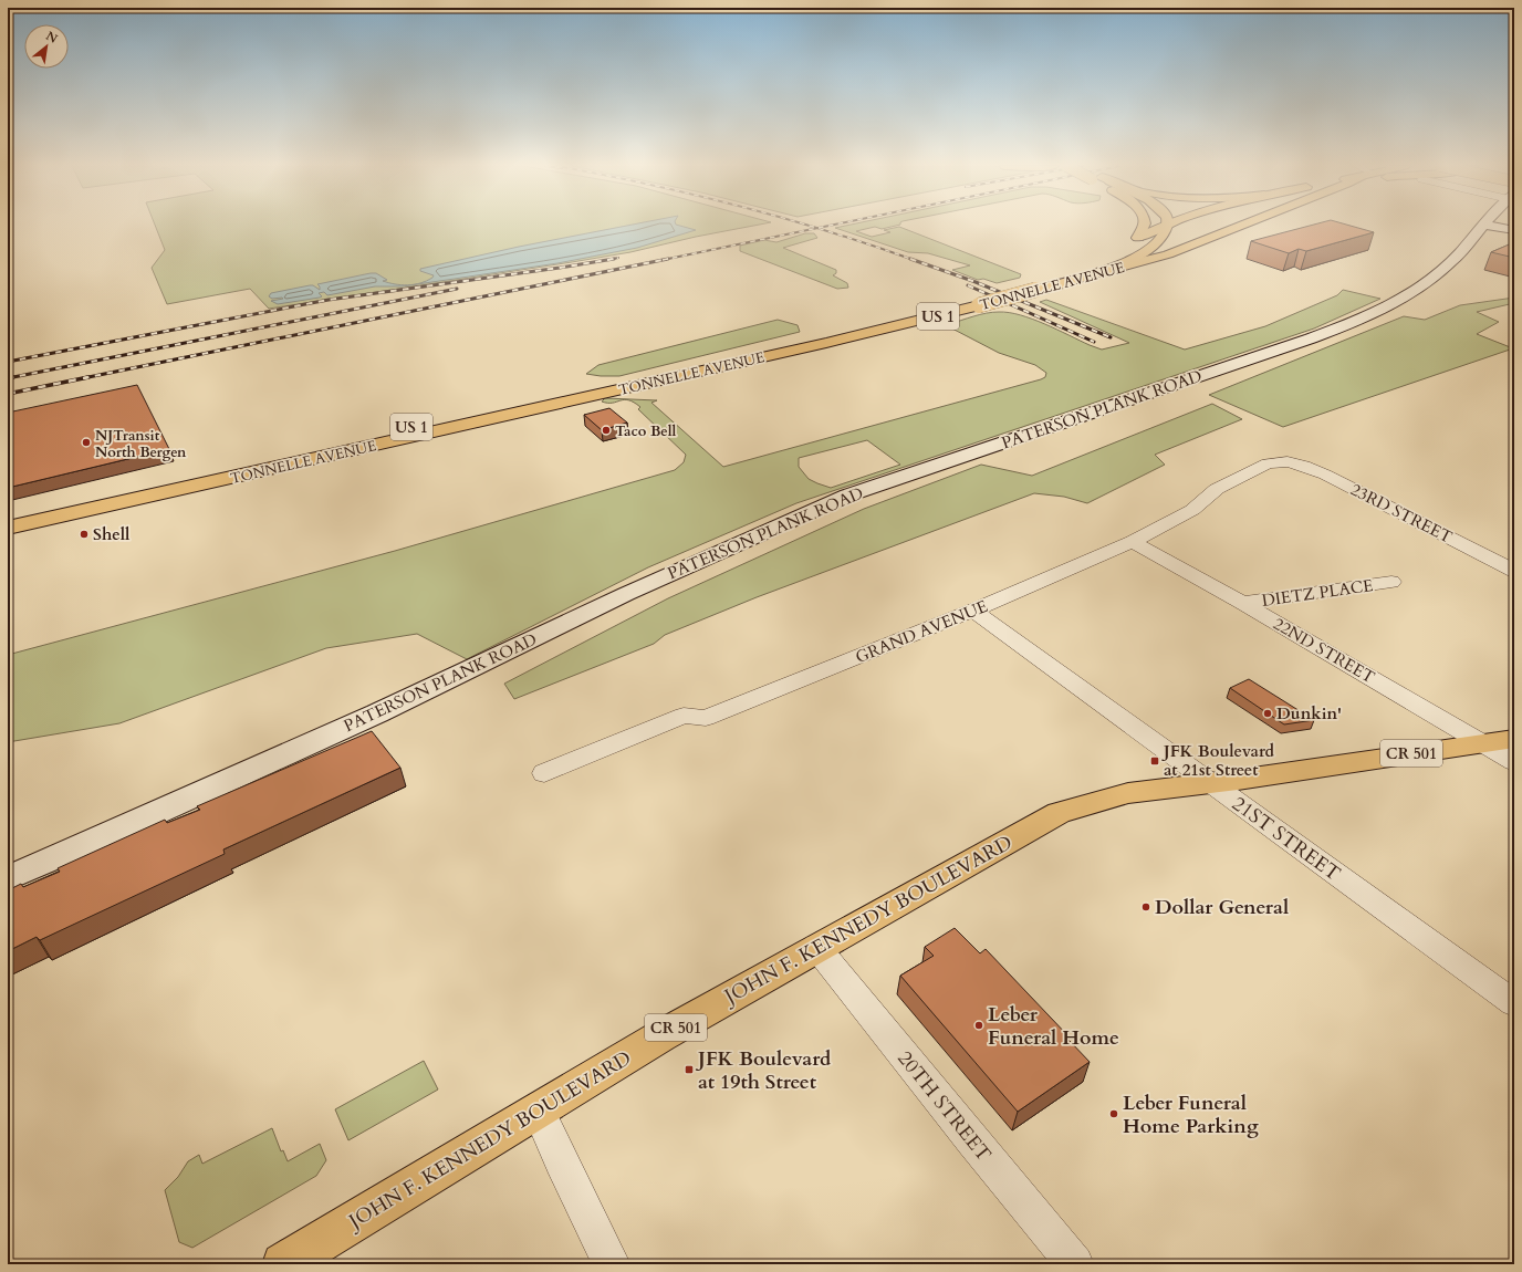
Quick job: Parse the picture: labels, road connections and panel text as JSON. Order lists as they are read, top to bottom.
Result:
{
  "streets": {
    "main road": [
      "TONNELLE AVENUE",
      "US 1",
      "PATERSON PLANK ROAD",
      "CR 501",
      "JOHN F. KENNEDY BOULEVARD"
    ],
    "street": [
      "23RD STREET",
      "DIETZ PLACE",
      "GRAND AVENUE",
      "22ND STREET",
      "21ST STREET",
      "20TH STREET"
    ]
  },
  "crossings": [
    ["23RD STREET", "GRAND AVENUE"],
    ["DIETZ PLACE", "22ND STREET"],
    ["GRAND AVENUE", "22ND STREET"],
    ["GRAND AVENUE", "21ST STREET"],
    ["22ND STREET", "JOHN F. KENNEDY BOULEVARD"],
    ["21ST STREET", "JOHN F. KENNEDY BOULEVARD"],
    ["JOHN F. KENNEDY BOULEVARD", "20TH STREET"]
  ],
  "places": {
    "other": [
      "Taco Bell",
      "NJTransit North Bergen",
      "Shell",
      "Dunkin'",
      "Dollar General",
      "Leber Funeral Home",
      "Leber Funeral Home Parking"
    ],
    "transit": ["JFK Boulevard at 21st Street", "JFK Boulevard at 19th Street"]
  },
  "north": "top right"
}
